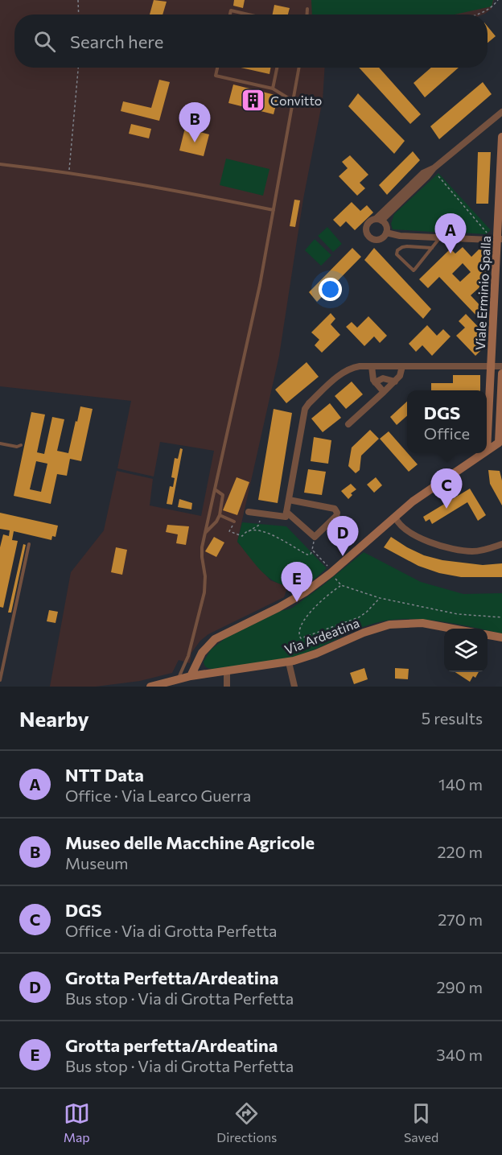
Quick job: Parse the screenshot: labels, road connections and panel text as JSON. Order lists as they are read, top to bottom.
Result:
{
  "streets": {
    "main road": ["Viale Erminio Spalla", "Via Ardeatina"]
  },
  "places": {
    "building": ["Convitto"]
  },
  "page": {
    "search": "Search here",
    "pins": [
      "B",
      "A",
      "C",
      "D",
      "E"
    ],
    "popup": ["DGS", "Office"],
    "heading": ["Nearby", "5 results"],
    "list": [
      {
        "mark": "A",
        "name": "NTT Data",
        "note": "Office · Via Learco Guerra",
        "value": "140 m"
      },
      {
        "mark": "B",
        "name": "Museo delle Macchine Agricole",
        "note": "Museum",
        "value": "220 m"
      },
      {
        "mark": "C",
        "name": "DGS",
        "note": "Office · Via di Grotta Perfetta",
        "value": "270 m"
      },
      {
        "mark": "D",
        "name": "Grotta Perfetta/Ardeatina",
        "note": "Bus stop · Via di Grotta Perfetta",
        "value": "290 m"
      },
      {
        "mark": "E",
        "name": "Grotta perfetta/Ardeatina",
        "note": "Bus stop · Via di Grotta Perfetta",
        "value": "340 m"
      }
    ],
    "nav": ["Map", "Directions", "Saved"]
  }
}
